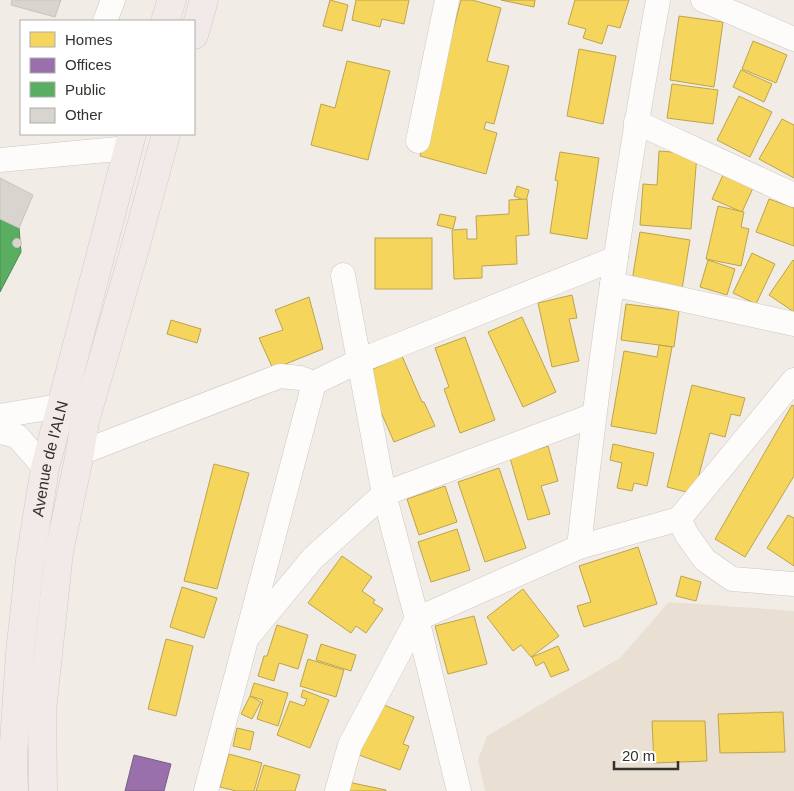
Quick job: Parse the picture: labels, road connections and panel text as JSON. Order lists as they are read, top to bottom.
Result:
{
  "streets": {
    "main road": ["Avenue de l'ALN"]
  },
  "legend": [
    "Homes",
    "Offices",
    "Public",
    "Other"
  ],
  "scale_bar": "20 m"
}
